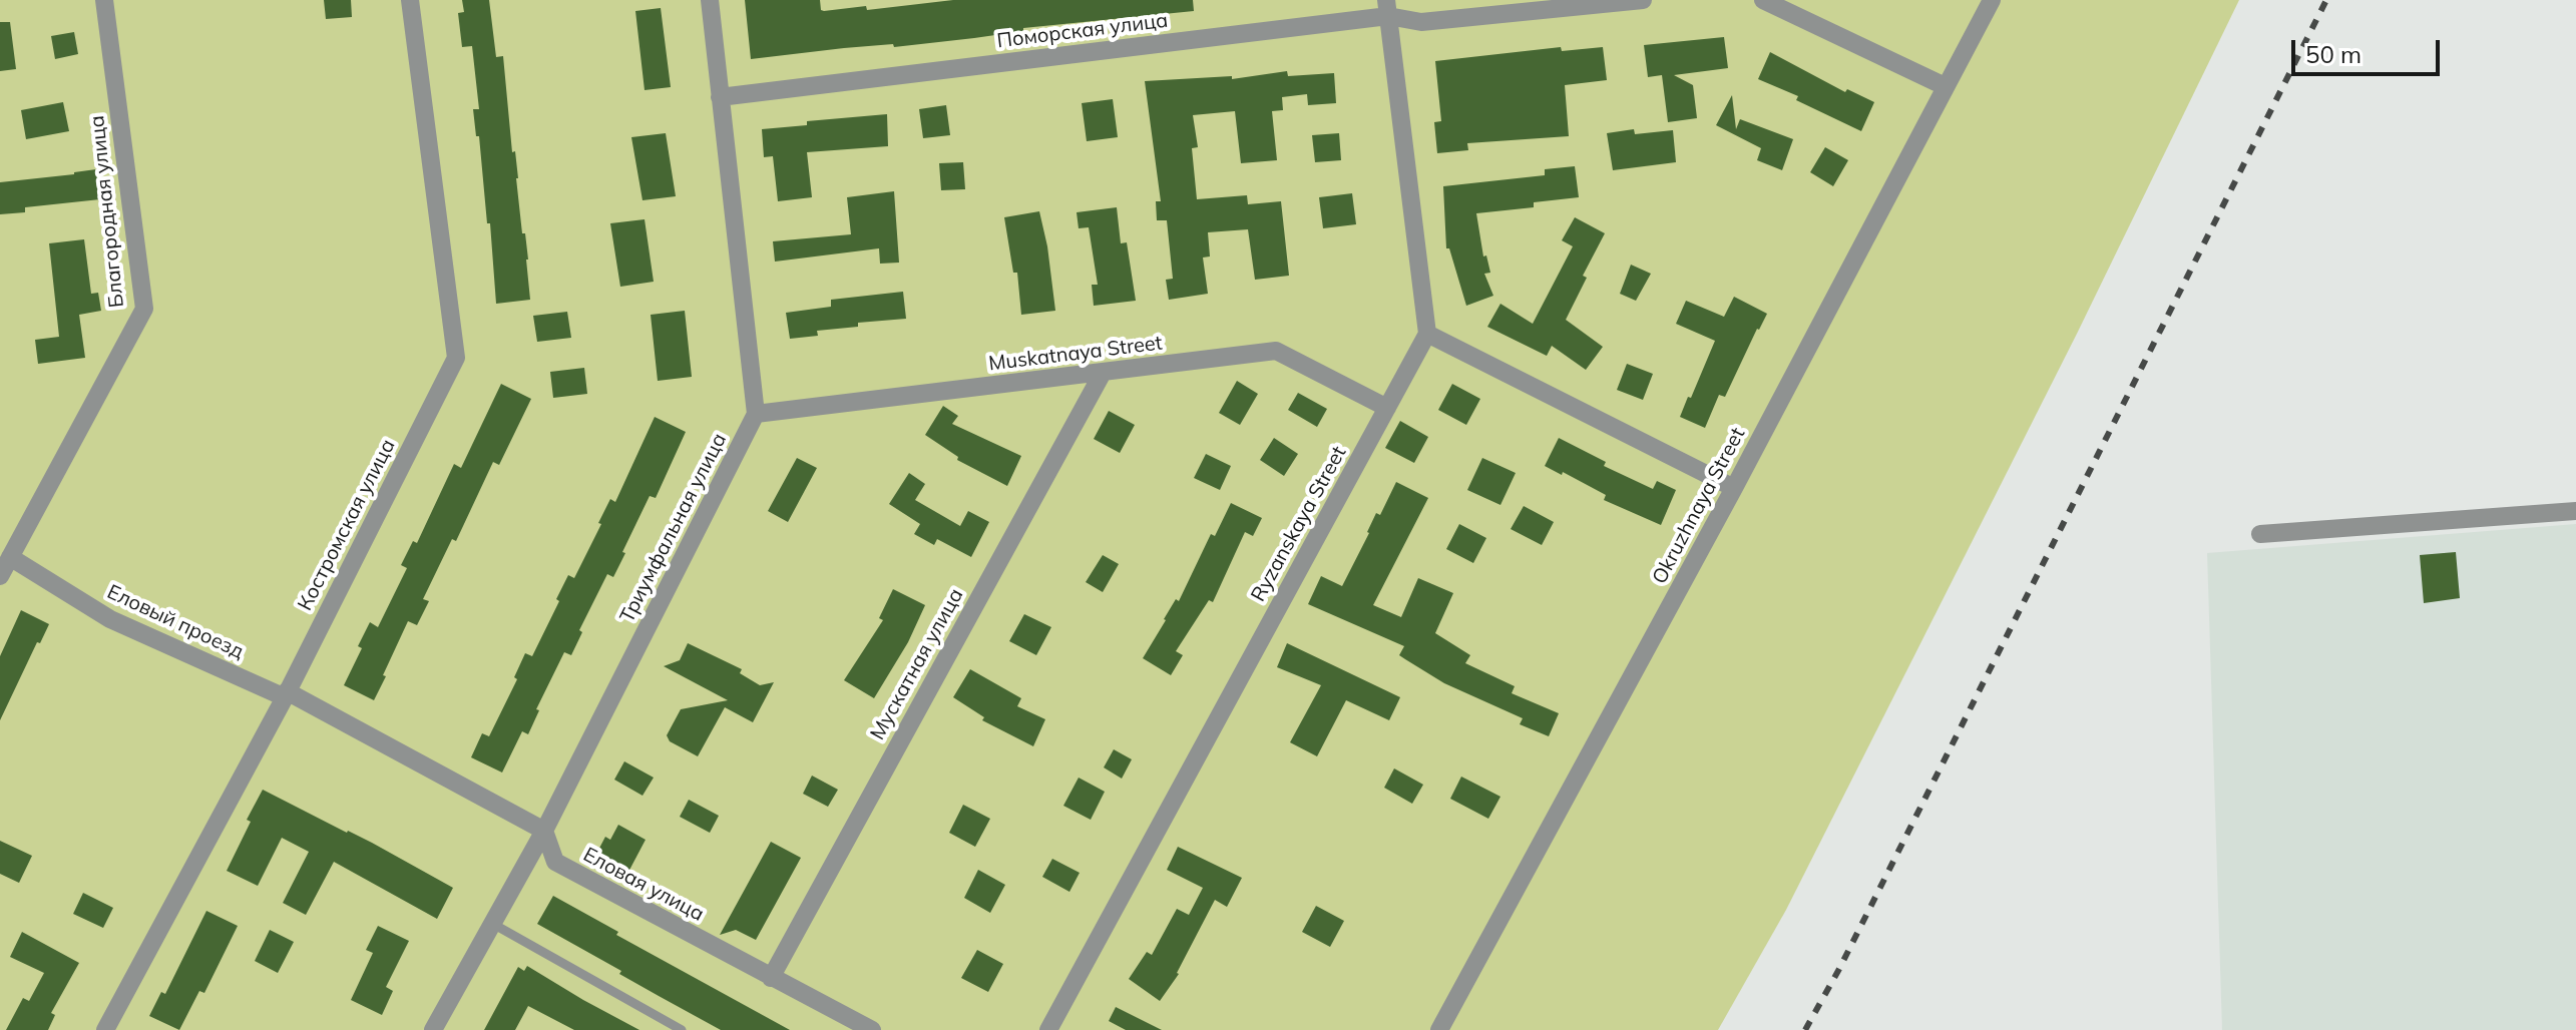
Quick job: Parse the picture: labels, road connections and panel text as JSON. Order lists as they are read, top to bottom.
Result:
{
  "streets": {
    "street": [
      "Поморская улица",
      "Благородная улица",
      "Muskatnaya Street",
      "Okruzhnaya Street",
      "Ryzanskaya Street",
      "Костромская улица",
      "Триумфальная улица",
      "Еловый проезд",
      "Мускатная улица",
      "Еловая улица"
    ]
  },
  "crossings": [
    ["Благородная улица", "Еловый проезд"],
    ["Muskatnaya Street", "Ryzanskaya Street"],
    ["Muskatnaya Street", "Триумфальная улица"],
    ["Muskatnaya Street", "Мускатная улица"],
    ["Костромская улица", "Еловый проезд"],
    ["Триумфальная улица", "Еловая улица"],
    ["Мускатная улица", "Еловая улица"]
  ],
  "scale_bar": "50 m"
}
